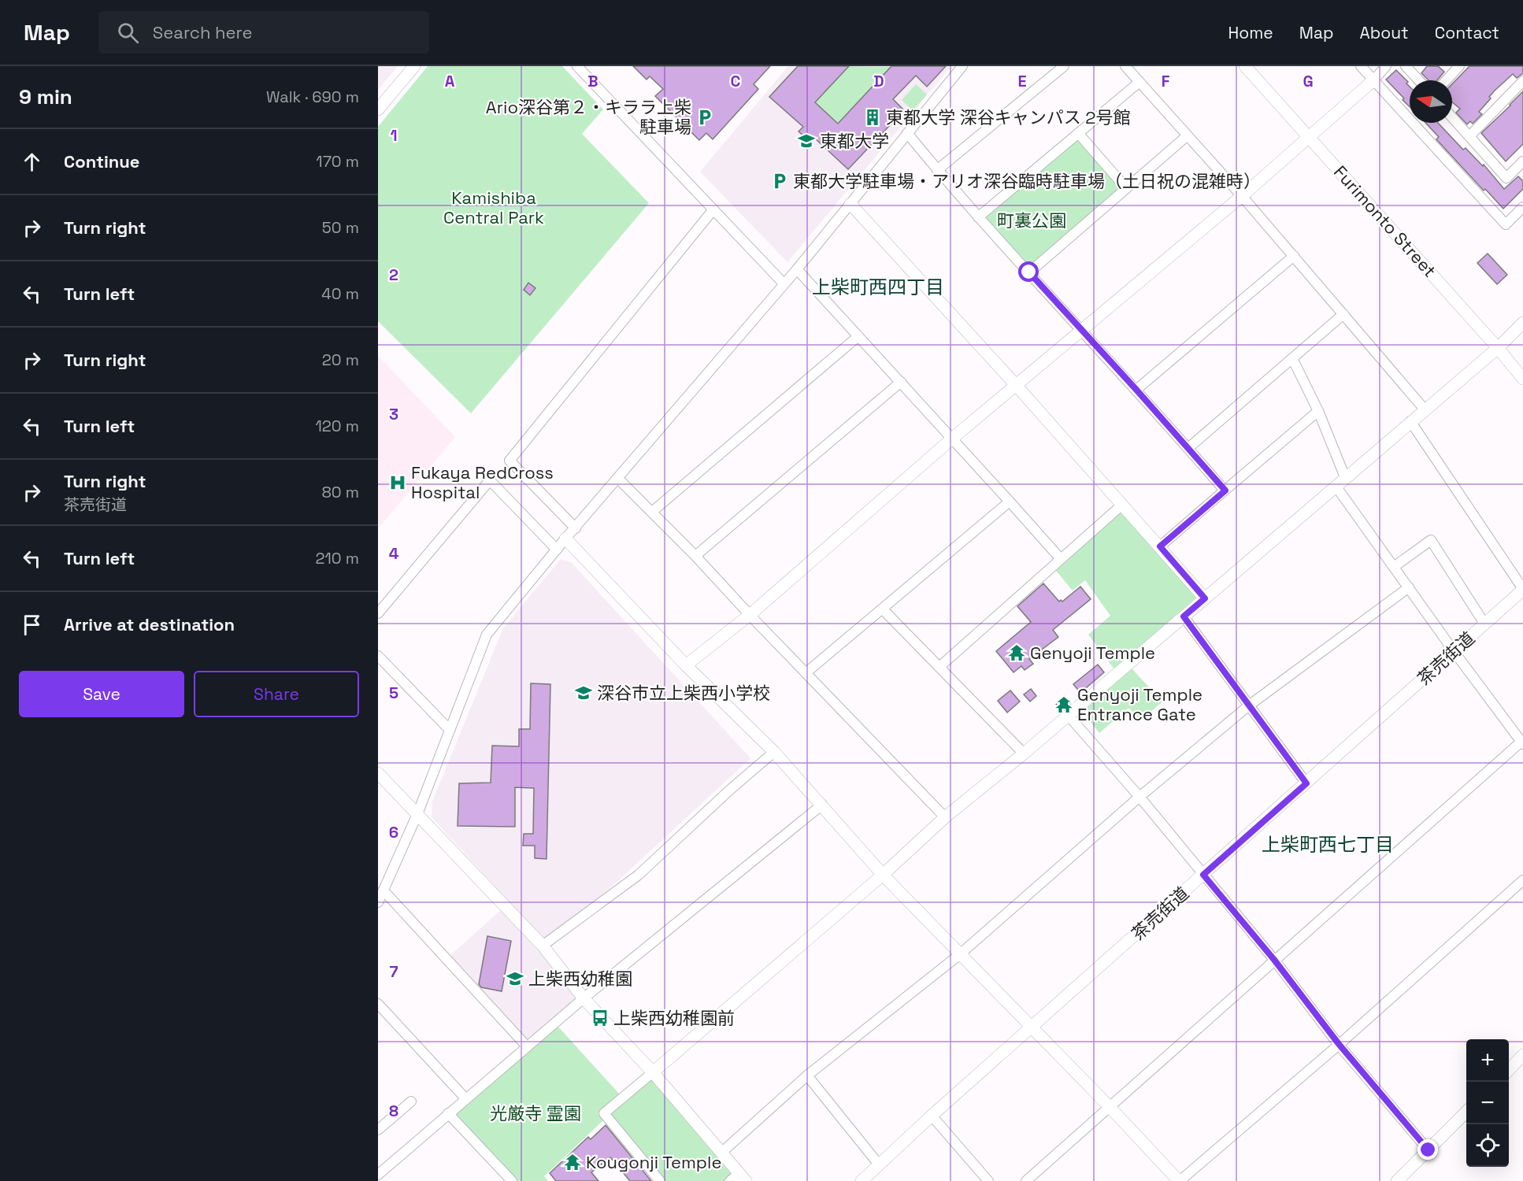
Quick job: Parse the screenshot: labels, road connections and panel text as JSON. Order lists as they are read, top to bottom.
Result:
{
  "streets": {
    "street": ["Furimonto Street", "茶売街道"]
  },
  "districts": ["上柴町西四丁目", "上柴町西七丁目"],
  "parks": ["Kamishiba Central Park", "町裏公園", "光厳寺 霊園"],
  "places": {
    "parking": ["Ario深谷第２・キララ上柴 駐車場", "東都大学駐車場・アリオ深谷臨時駐車場（土日祝の混雑時）"],
    "building": ["東都大学 深谷キャンパス 2号館"],
    "school or university": ["東都大学", "深谷市立上柴西小学校", "上柴西幼稚園"],
    "hospital": ["Fukaya RedCross Hospital"],
    "temple": ["Genyoji Temple", "Genyoji Temple Entrance Gate", "Kougonji Temple"],
    "bus stop": ["上柴西幼稚園前"]
  },
  "north": "left",
  "page": {
    "header": "Map",
    "search": "Search here",
    "nav": [
      "Home",
      "Map",
      "About",
      "Contact"
    ],
    "heading": ["9 min", "Walk · 690 m"],
    "list": [
      ["Continue", "170 m"],
      ["Turn right", "50 m"],
      ["Turn left", "40 m"],
      ["Turn right", "20 m"],
      ["Turn left", "120 m"],
      ["Turn right", "茶売街道", "80 m"],
      ["Turn left", "210 m"],
      "Arrive at destination"
    ],
    "buttons": ["Save", "Share"],
    "map_buttons": ["+", "−"]
  },
  "grid": {
    "columns": [
      "A",
      "B",
      "C",
      "D",
      "E",
      "F",
      "G"
    ],
    "rows": [
      "1",
      "2",
      "3",
      "4",
      "5",
      "6",
      "7",
      "8"
    ]
  }
}
